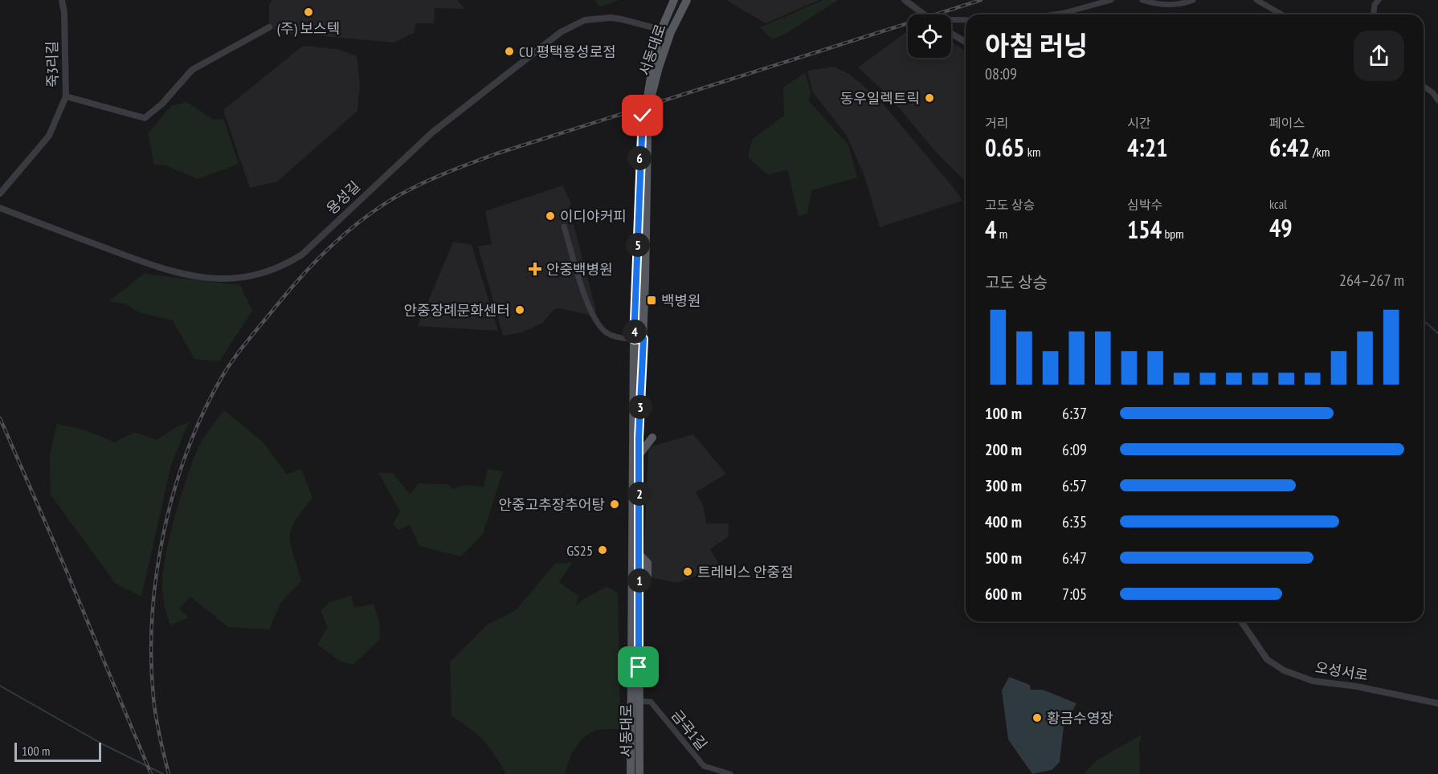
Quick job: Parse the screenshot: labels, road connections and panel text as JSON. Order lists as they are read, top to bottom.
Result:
{
  "streets": {
    "main road": ["서동대로"],
    "street": [
      "죽3리길",
      "용성길",
      "오성서로",
      "금곡1길"
    ]
  },
  "crossings": [
    ["서동대로", "용성길"],
    ["서동대로", "금곡1길"]
  ],
  "places": {
    "other": [
      "(주) 보스텍",
      "CU 평택용성로점",
      "동우일렉트릭",
      "이디야커피",
      "안중장례문화센터",
      "안중고추장추어탕",
      "GS25",
      "트레비스 안중점",
      "황금수영장"
    ],
    "health": ["안중백병원"],
    "transit": ["백병원"]
  },
  "scale_bar": "100 m",
  "page": {
    "heading": ["아침 러닝", "08:09"],
    "stats": [
      ["거리", "0.65 km"],
      ["시간", "4:21"],
      ["페이스", "6:42 /km"],
      ["고도 상승", "4 m"],
      ["심박수", "154 bpm"],
      ["kcal", "49"]
    ],
    "pins": [
      "6",
      "5",
      "4",
      "3",
      "2",
      "1"
    ],
    "chart": ["고도 상승", "264–267 m"],
    "list": [
      {
        "name": "100 m",
        "note": "6:37"
      },
      {
        "name": "200 m",
        "note": "6:09"
      },
      {
        "name": "300 m",
        "note": "6:57"
      },
      {
        "name": "400 m",
        "note": "6:35"
      },
      {
        "name": "500 m",
        "note": "6:47"
      },
      {
        "name": "600 m",
        "note": "7:05"
      }
    ],
    "scale": "100 m"
  }
}
